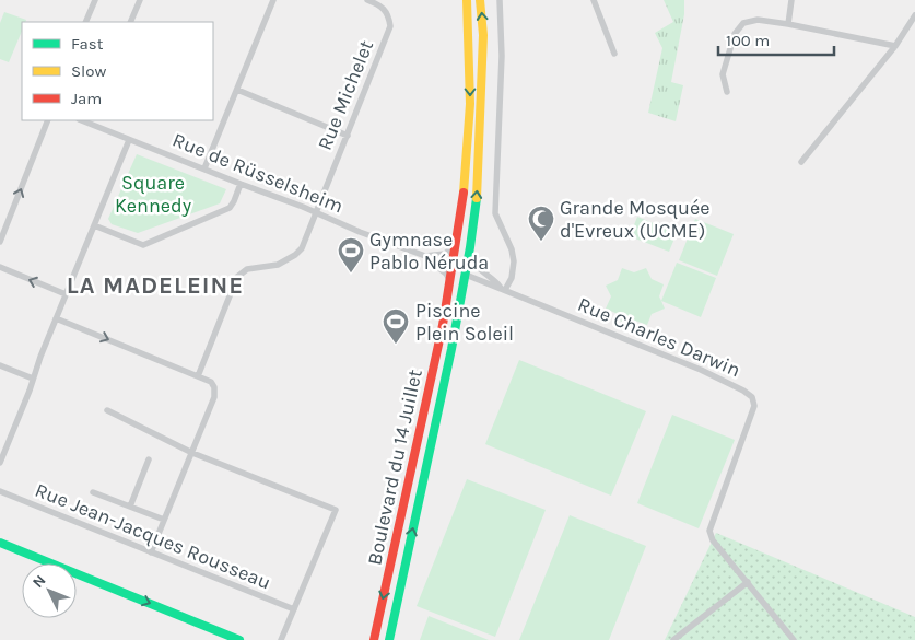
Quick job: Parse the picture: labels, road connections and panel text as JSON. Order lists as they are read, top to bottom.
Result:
{
  "streets": {
    "main road": ["Boulevard du 14 Juillet"],
    "street": [
      "Rue Michelet",
      "Rue de Rüsselsheim",
      "Rue Charles Darwin",
      "Rue Jean-Jacques Rousseau"
    ]
  },
  "crossings": [
    ["Rue Michelet", "Rue de Rüsselsheim"],
    ["Rue de Rüsselsheim", "Boulevard du 14 Juillet"]
  ],
  "districts": ["LA MADELEINE"],
  "parks": ["Square Kennedy"],
  "places": {
    "mosque": ["Grande Mosquée d'Evreux (UCME)"],
    "sports": ["Gymnase Pablo Néruda", "Piscine Plein Soleil"]
  },
  "legend": ["Fast", "Slow", "Jam"],
  "scale_bar": "100 m",
  "north": "top left"
}
